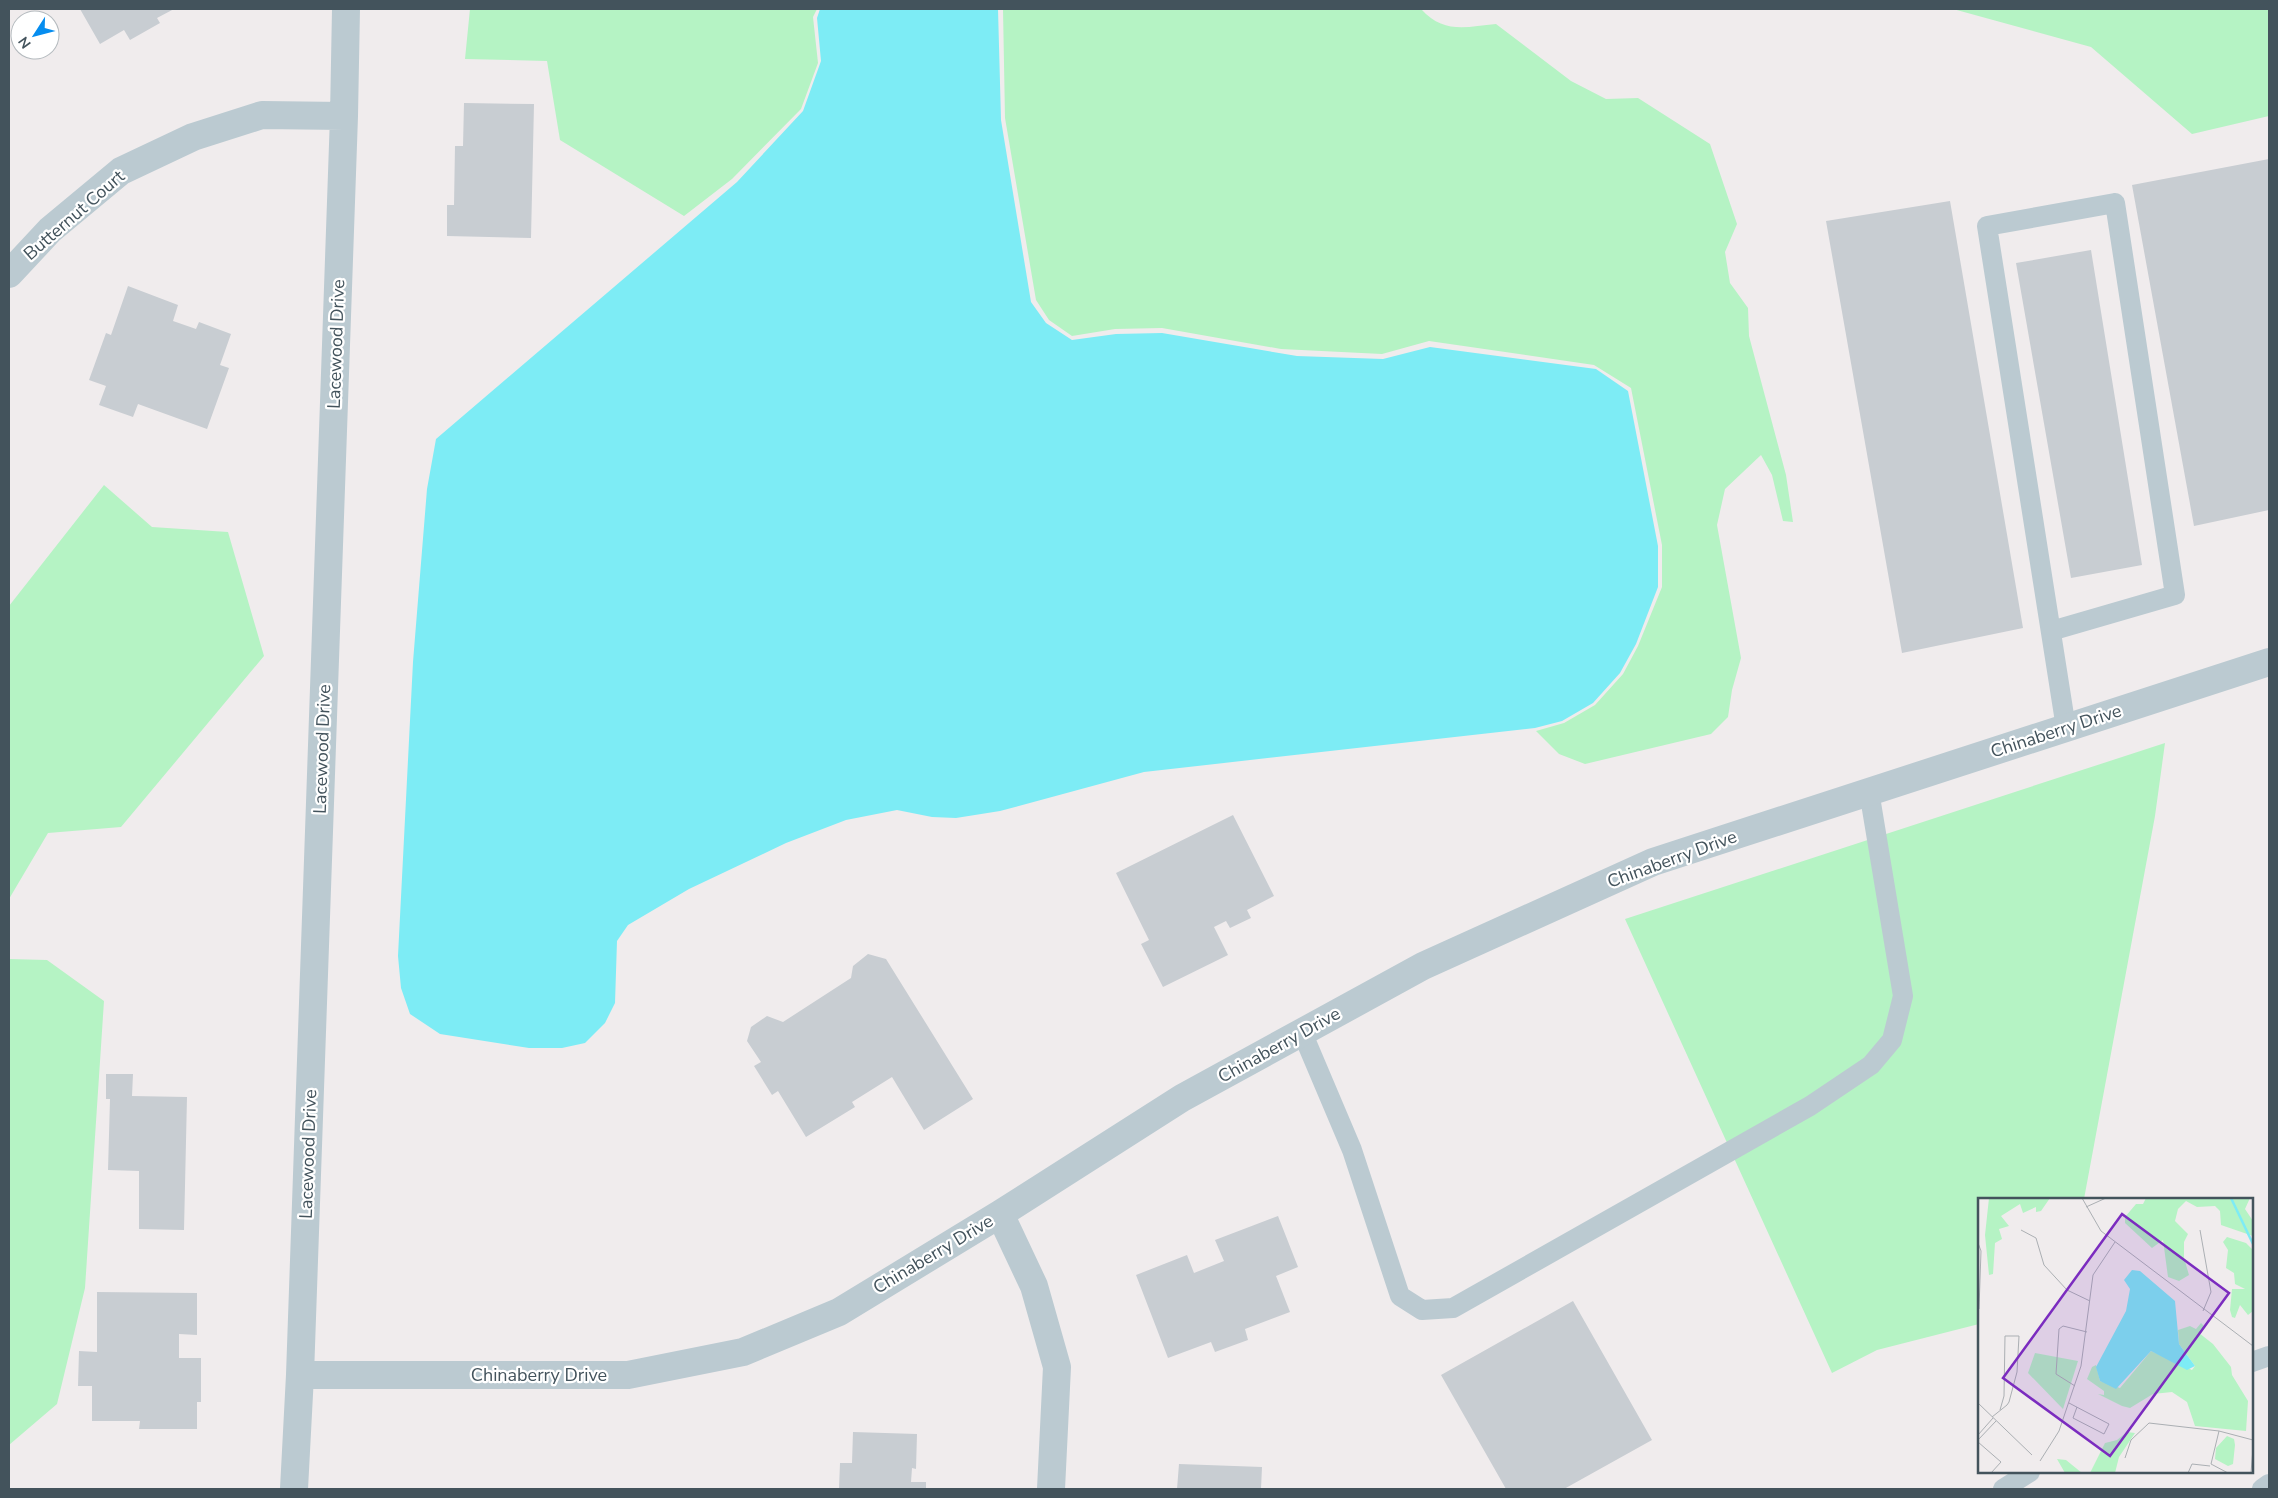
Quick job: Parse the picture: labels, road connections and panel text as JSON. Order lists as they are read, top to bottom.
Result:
{
  "streets": {
    "street": ["Butternut Court", "Lacewood Drive", "Chinaberry Drive"]
  },
  "crossings": [
    ["Butternut Court", "Lacewood Drive"],
    ["Lacewood Drive", "Chinaberry Drive"]
  ],
  "north": "bottom left"
}
